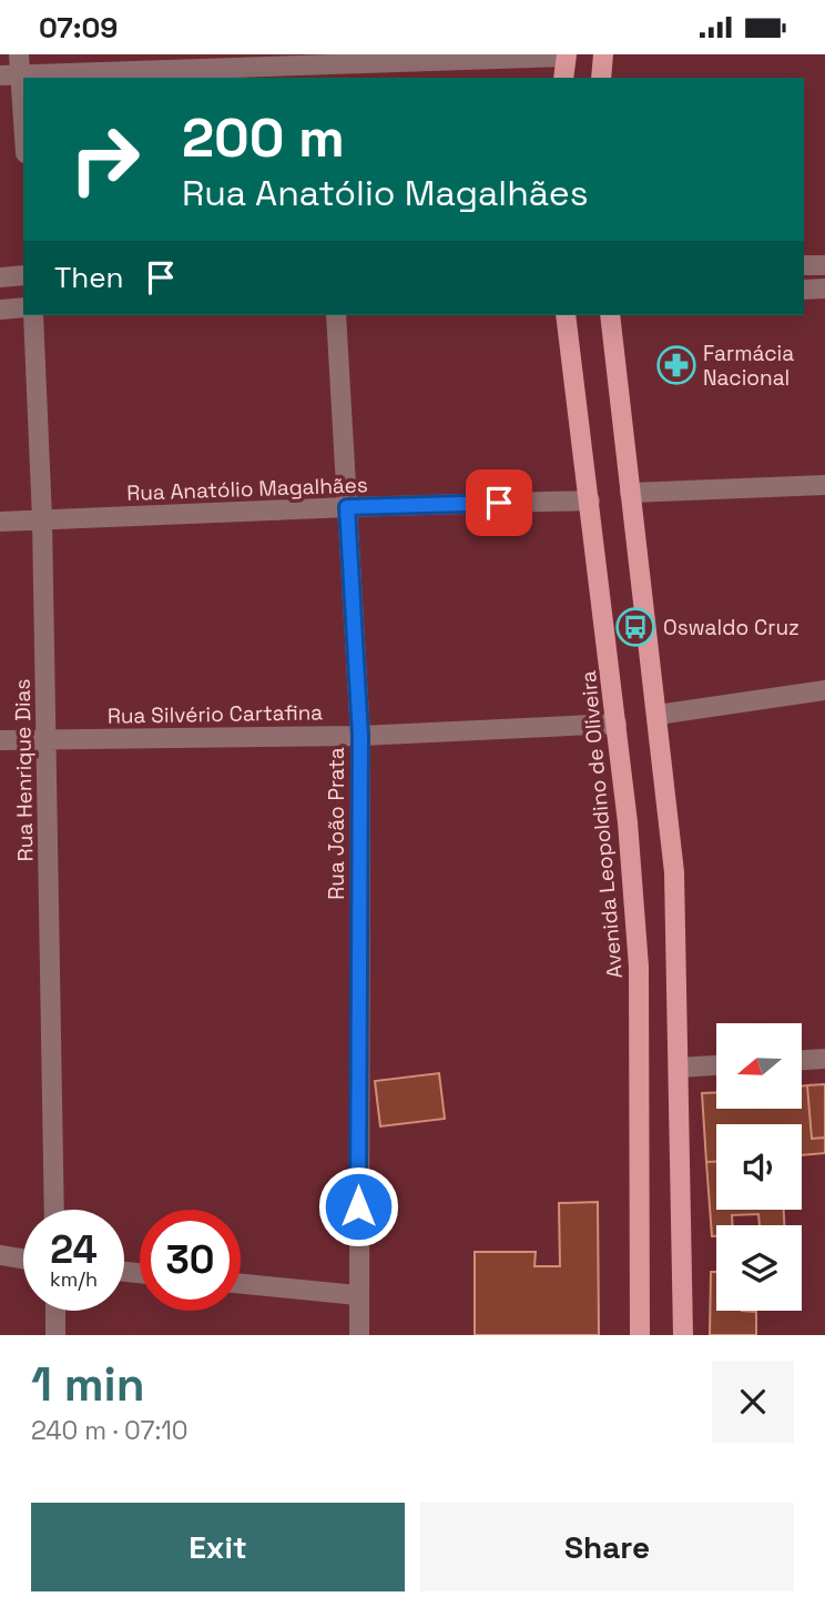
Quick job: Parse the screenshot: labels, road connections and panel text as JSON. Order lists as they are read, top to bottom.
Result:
{
  "streets": {
    "main road": ["Avenida Leopoldino de Oliveira"],
    "street": [
      "Rua Anatólio Magalhães",
      "Rua Silvério Cartafina",
      "Rua Henrique Dias",
      "Rua João Prata"
    ]
  },
  "crossings": [
    ["Rua Anatólio Magalhães", "Rua Henrique Dias"],
    ["Rua Anatólio Magalhães", "Rua João Prata"],
    ["Rua Anatólio Magalhães", "Avenida Leopoldino de Oliveira"],
    ["Rua Silvério Cartafina", "Rua Henrique Dias"],
    ["Rua Silvério Cartafina", "Rua João Prata"],
    ["Rua Silvério Cartafina", "Avenida Leopoldino de Oliveira"]
  ],
  "places": {
    "pharmacy": ["Farmácia Nacional"],
    "bus stop": ["Oswaldo Cruz"]
  },
  "north": "left",
  "page": {
    "status": "07:09",
    "turn": ["200 m", "Rua Anatólio Magalhães"],
    "then": "Then",
    "speed": "24 km/h",
    "limit": "30",
    "heading": ["1 min", "240 m · 07:10"],
    "buttons": ["Exit", "Share"]
  }
}
